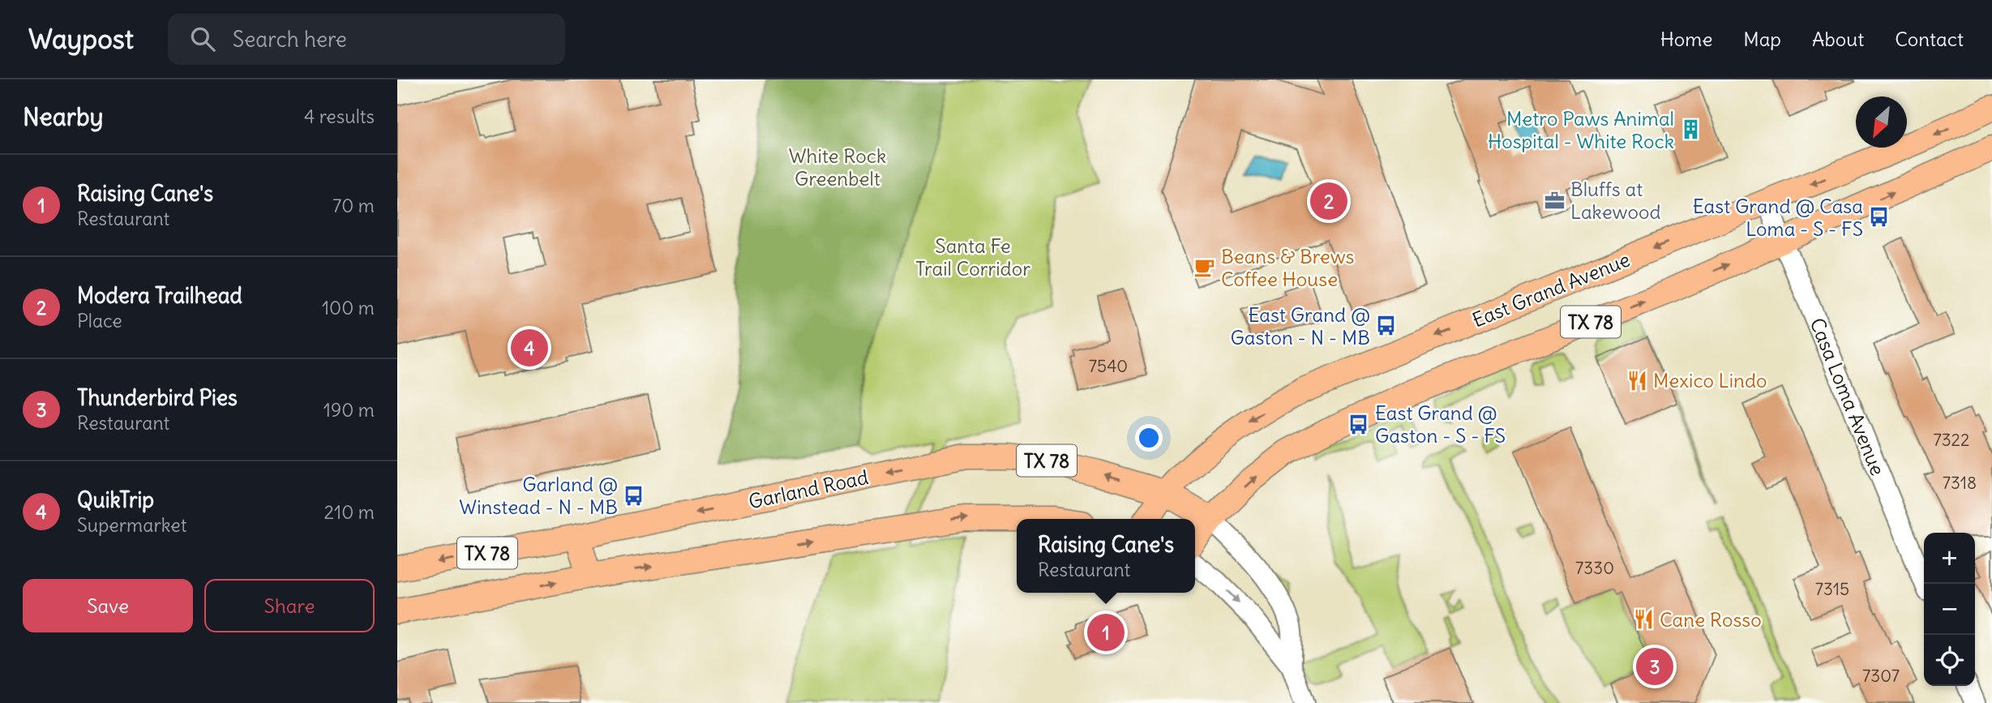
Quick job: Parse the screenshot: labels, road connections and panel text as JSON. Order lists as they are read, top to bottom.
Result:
{
  "streets": {
    "main road": ["East Grand Avenue", "TX 78", "Garland Road"],
    "street": ["Casa Loma Avenue"]
  },
  "crossings": [
    ["East Grand Avenue", "Casa Loma Avenue"],
    ["East Grand Avenue", "Garland Road"],
    ["TX 78", "Casa Loma Avenue"],
    ["TX 78", "Garland Road"]
  ],
  "parks": ["White Rock Greenbelt", "Santa Fe Trail Corridor"],
  "places": {
    "building": ["Metro Paws Animal Hospital - White Rock"],
    "office": ["Bluffs at Lakewood"],
    "bus stop": [
      "East Grand @ Casa Loma - S - FS",
      "East Grand @ Gaston - N - MB",
      "East Grand @ Gaston - S - FS",
      "Garland @ Winstead - N - MB"
    ],
    "cafe": ["Beans & Brews Coffee House"],
    "restaurant": ["Mexico Lindo", "Cane Rosso"]
  },
  "house_numbers": [
    "7540",
    "7322",
    "7318",
    "7330",
    "7315",
    "7307"
  ],
  "north": "bottom left",
  "page": {
    "header": "Waypost",
    "search": "Search here",
    "nav": [
      "Home",
      "Map",
      "About",
      "Contact"
    ],
    "heading": ["Nearby", "4 results"],
    "list": [
      {
        "mark": "1",
        "name": "Raising Cane's",
        "note": "Restaurant",
        "value": "70 m"
      },
      {
        "mark": "2",
        "name": "Modera Trailhead",
        "note": "Place",
        "value": "100 m"
      },
      {
        "mark": "3",
        "name": "Thunderbird Pies",
        "note": "Restaurant",
        "value": "190 m"
      },
      {
        "mark": "4",
        "name": "QuikTrip",
        "note": "Supermarket",
        "value": "210 m"
      }
    ],
    "pins": [
      "2",
      "4",
      "1",
      "3"
    ],
    "popup": ["Raising Cane's", "Restaurant"],
    "map_buttons": ["+", "−"],
    "buttons": ["Save", "Share"]
  }
}
